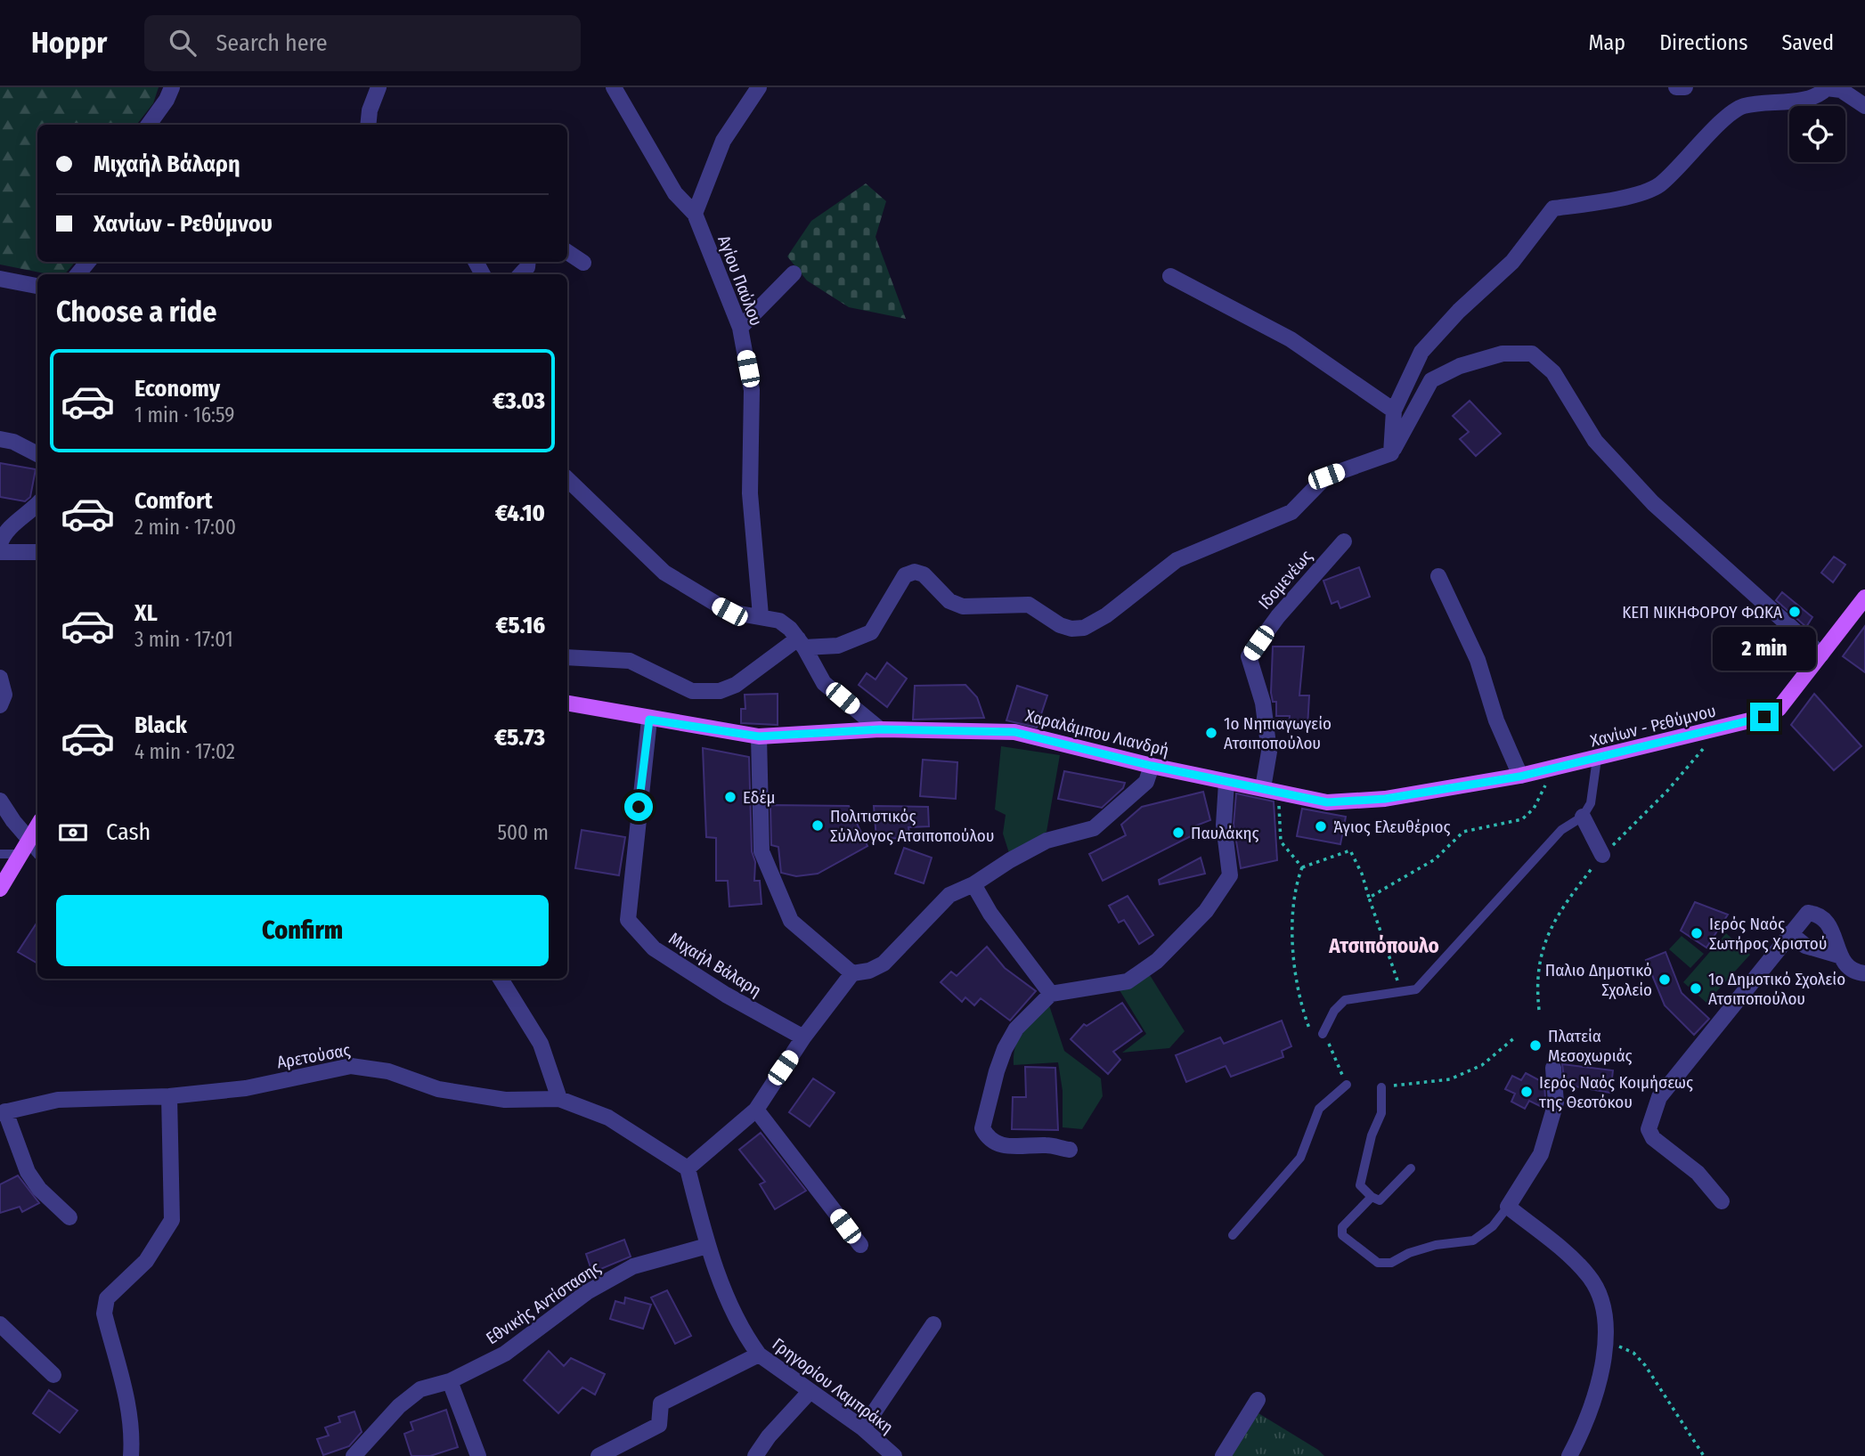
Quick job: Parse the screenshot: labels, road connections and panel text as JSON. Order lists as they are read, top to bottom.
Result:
{
  "streets": {
    "main road": ["Χανίων - Ρεθύμνου", "Χαραλάμπου Λιανδρή"],
    "street": [
      "Αγίου Παύλου",
      "Ιδομενέως",
      "Μιχαήλ Βάλαρη",
      "Αρετούσας",
      "Εθνικής Αντίστασης",
      "Γρηγορίου Λαμπράκη"
    ]
  },
  "crossings": [
    ["Ιδομενέως", "Χαραλάμπου Λιανδρή"],
    ["Χανίων - Ρεθύμνου", "Χαραλάμπου Λιανδρή"],
    ["Χαραλάμπου Λιανδρή", "Μιχαήλ Βάλαρη"],
    ["Αρετούσας", "Γρηγορίου Λαμπράκη"],
    ["Εθνικής Αντίστασης", "Γρηγορίου Λαμπράκη"]
  ],
  "districts": ["Ατσιπόπουλο"],
  "places": [
    "ΚΕΠ ΝΙΚΗΦΟΡΟΥ ΦΩΚΑ",
    "1ο Νηπιαγωγείο Ατσιποπούλου",
    "Εδέμ",
    "Πολιτιστικός Σύλλογος Ατσιποπούλου",
    "Άγιος Ελευθέριος",
    "Παυλάκης",
    "Ιερός Ναός Σωτήρος Χριστού",
    "Παλιο Δημοτικό Σχολείο",
    "1ο Δημοτικό Σχολείο Ατσιποπούλου",
    "Πλατεία Μεσοχωριάς",
    "Ιερός Ναός Κοιμήσεως της Θεοτόκου"
  ],
  "page": {
    "header": "Hoppr",
    "search": "Search here",
    "nav": ["Map", "Directions", "Saved"],
    "banner": ["Μιχαήλ Βάλαρη", "Χανίων - Ρεθύμνου"],
    "heading": "Choose a ride",
    "list": [
      {
        "name": "Economy",
        "note": "1 min · 16:59",
        "value": "€3.03"
      },
      {
        "name": "Comfort",
        "note": "2 min · 17:00",
        "value": "€4.10"
      },
      {
        "name": "XL",
        "note": "3 min · 17:01",
        "value": "€5.16"
      },
      {
        "name": "Black",
        "note": "4 min · 17:02",
        "value": "€5.73"
      }
    ],
    "bubble": "2 min",
    "pay": ["Cash", "500 m"],
    "buttons": "Confirm"
  }
}
